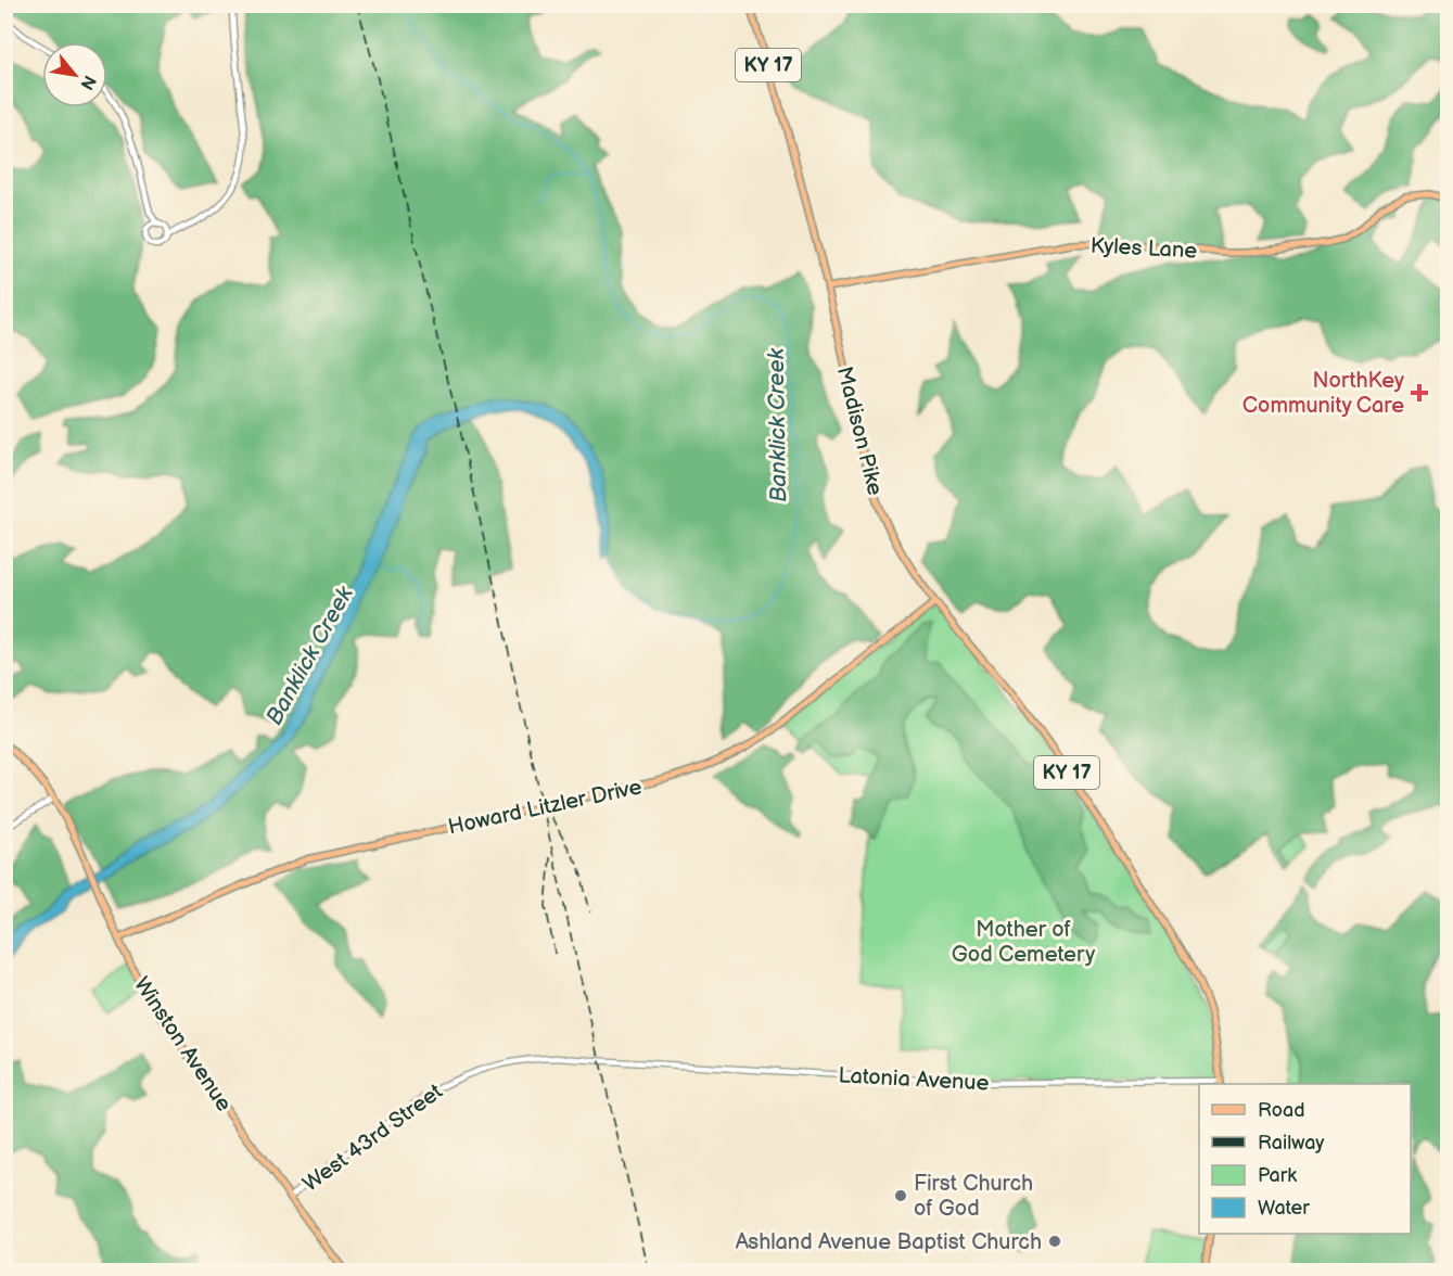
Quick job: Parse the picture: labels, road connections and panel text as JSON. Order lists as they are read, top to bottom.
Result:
{
  "streets": {
    "main road": [
      "KY 17",
      "Kyles Lane",
      "Madison Pike",
      "Howard Litzler Drive",
      "Winston Avenue"
    ],
    "street": ["Latonia Avenue", "West 43rd Street"]
  },
  "crossings": [
    ["Kyles Lane", "Madison Pike"],
    ["Madison Pike", "Howard Litzler Drive"],
    ["Madison Pike", "Latonia Avenue"],
    ["Howard Litzler Drive", "Winston Avenue"],
    ["Winston Avenue", "West 43rd Street"],
    ["Latonia Avenue", "West 43rd Street"]
  ],
  "water": ["Banklick Creek"],
  "parks": ["Mother of God Cemetery"],
  "places": {
    "health": ["NorthKey Community Care"],
    "other": ["First Church of God", "Ashland Avenue Baptist Church"]
  },
  "legend": [
    "Road",
    "Railway",
    "Park",
    "Water"
  ],
  "north": "bottom right"
}
